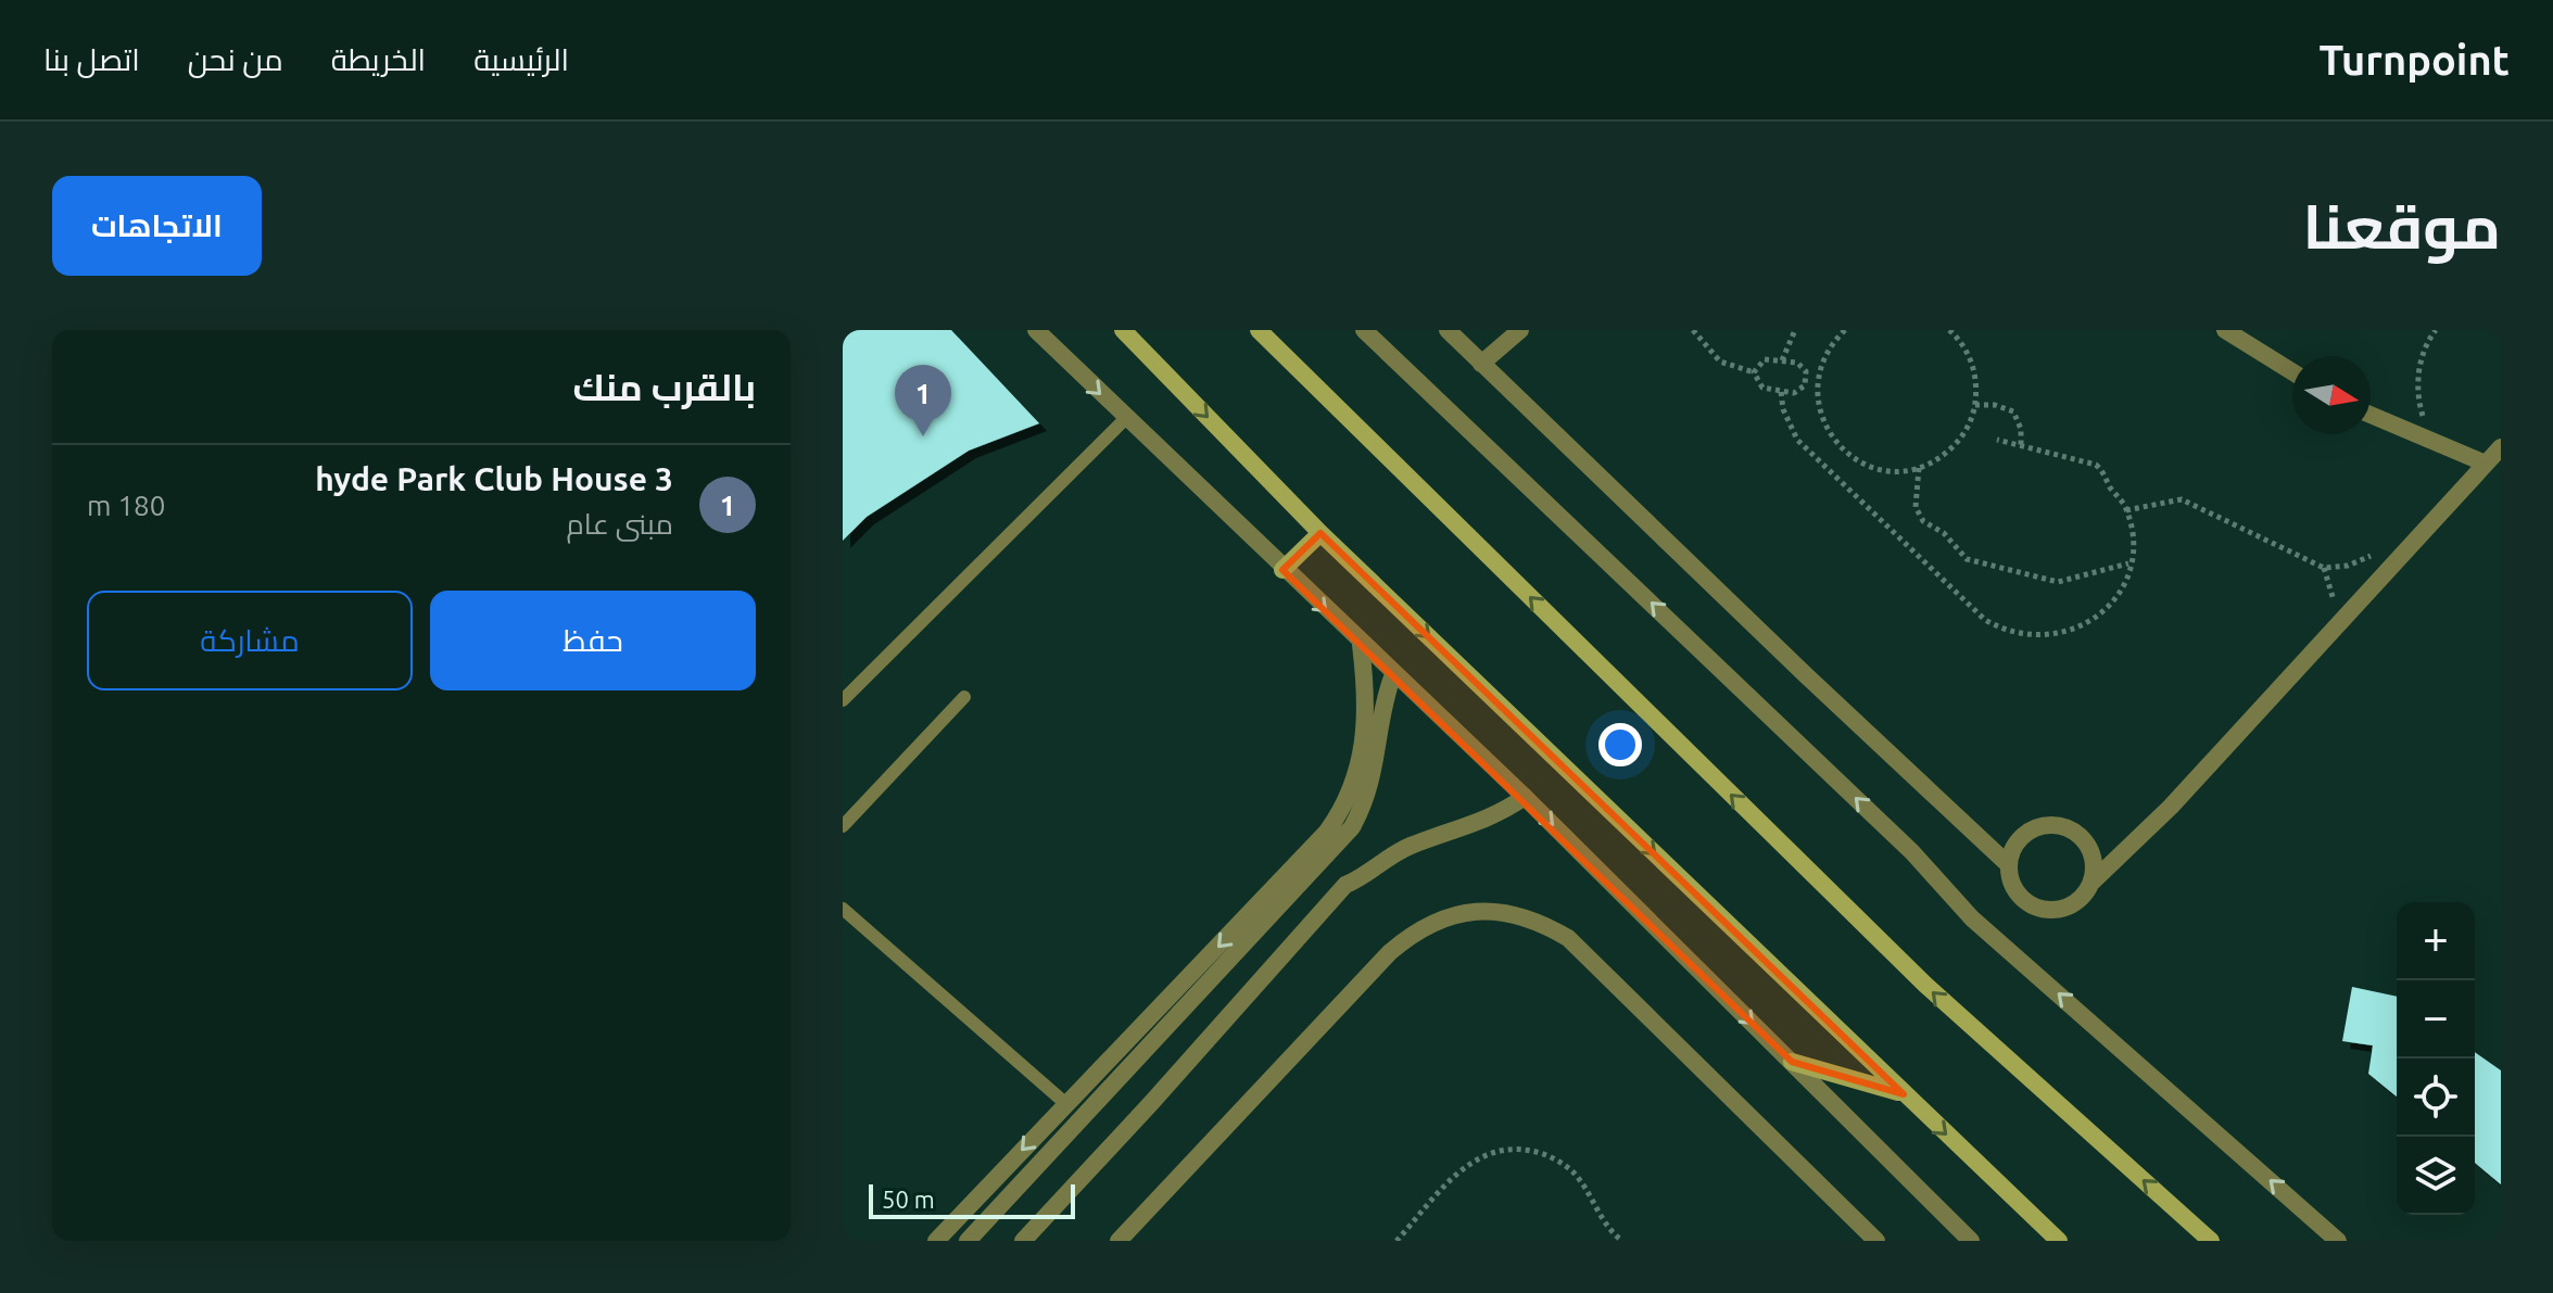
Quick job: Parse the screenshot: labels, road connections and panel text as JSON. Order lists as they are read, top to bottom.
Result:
{
  "scale_bar": "50 m",
  "north": "right",
  "page": {
    "header": "Turnpoint",
    "nav": [
      "الرئيسية",
      "الخريطة",
      "من نحن",
      "اتصل بنا"
    ],
    "title": "موقعنا",
    "buttons": [
      "الاتجاهات",
      ["حفظ", "مشاركة"]
    ],
    "heading": "بالقرب منك",
    "pins": "1",
    "list": [
      {
        "mark": "1",
        "name": "hyde Park Club House 3",
        "note": "مبنى عام",
        "value": "180 m"
      }
    ],
    "map_buttons": ["+", "−"],
    "scale": "50 m"
  }
}
